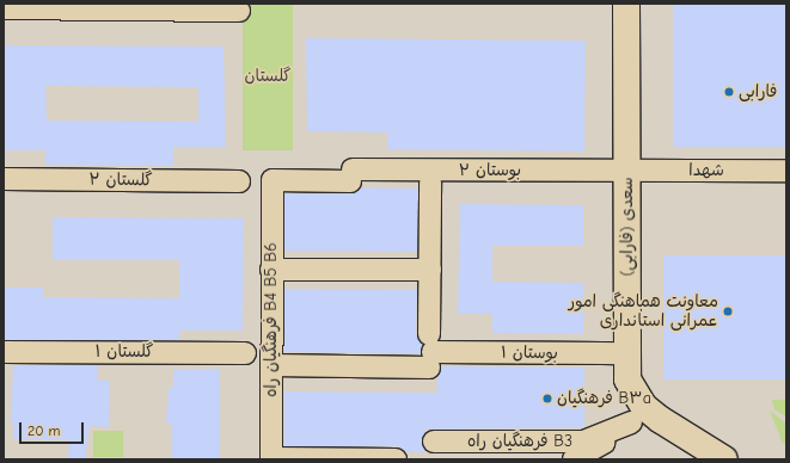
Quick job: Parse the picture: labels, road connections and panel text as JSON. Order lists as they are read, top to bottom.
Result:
{
  "streets": {
    "street": [
      "بوستان ۲",
      "شهدا",
      "گلستان ۲",
      "سعدی (فارابی)",
      "فرهنگیان راه B4 B5 B6",
      "گلستان ۱",
      "بوستان ۱",
      "فرهنگیان راه B3"
    ]
  },
  "crossings": [
    ["بوستان ۲", "شهدا"],
    ["بوستان ۲", "سعدی (فارابی)"],
    ["بوستان ۲", "فرهنگیان راه B4 B5 B6"],
    ["شهدا", "سعدی (فارابی)"],
    ["سعدی (فارابی)", "بوستان ۱"],
    ["سعدی (فارابی)", "فرهنگیان راه B3"],
    ["فرهنگیان راه B4 B5 B6", "بوستان ۱"]
  ],
  "parks": ["گلستان"],
  "places": ["فارابی", "معاونت هماهنگی امور عمرانی استانداری", "فرهنگیان B۳a"],
  "scale_bar": "20 m"
}
